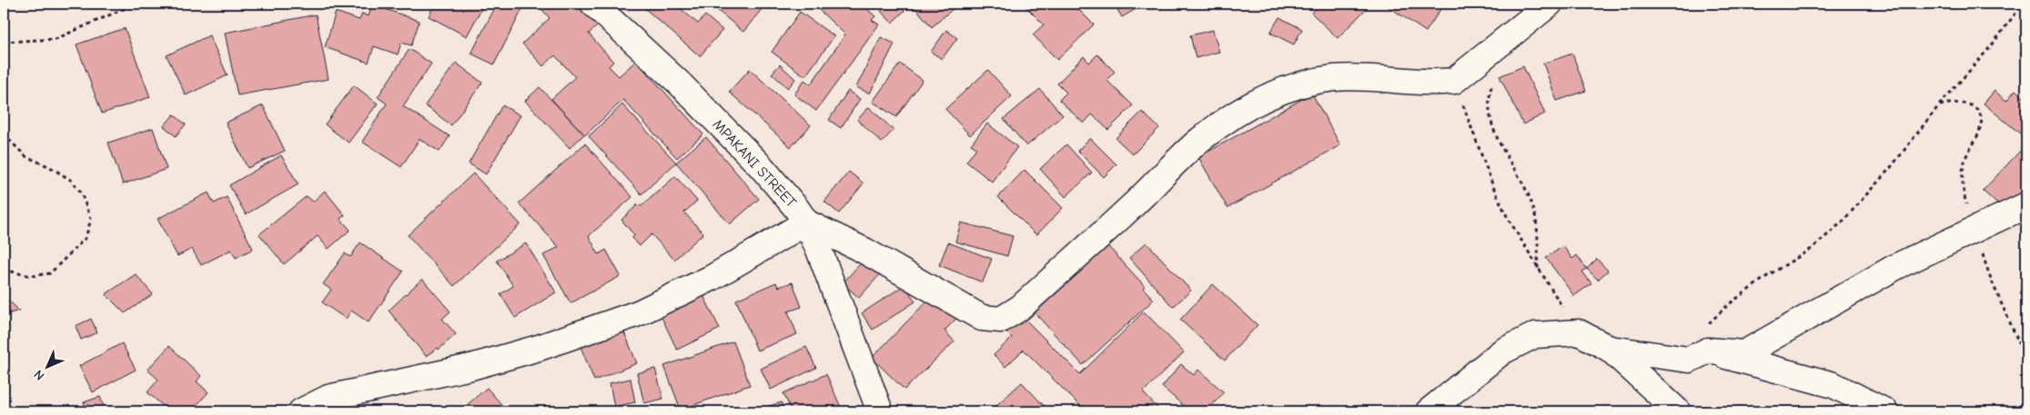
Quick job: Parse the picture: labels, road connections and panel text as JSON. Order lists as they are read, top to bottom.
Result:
{
  "streets": {
    "street": ["MPAKANI STREET"]
  },
  "north": "bottom left"
}
